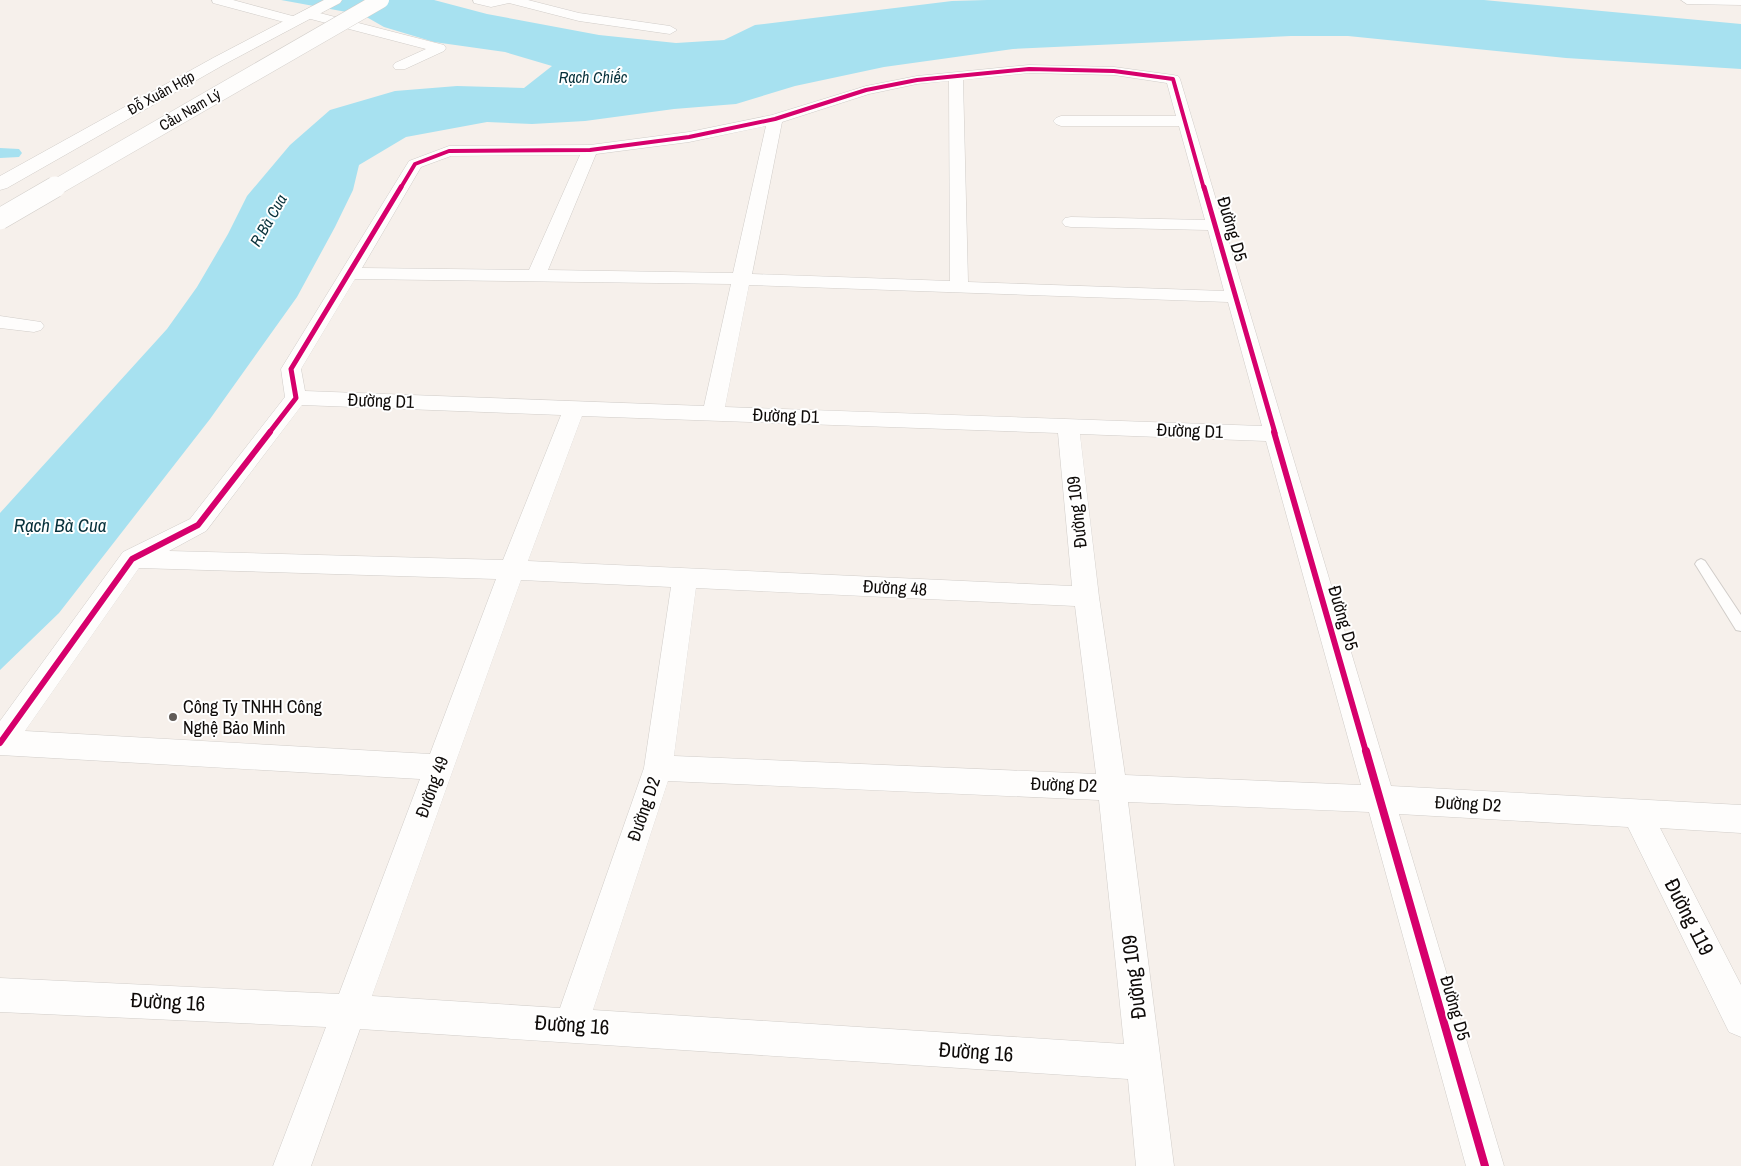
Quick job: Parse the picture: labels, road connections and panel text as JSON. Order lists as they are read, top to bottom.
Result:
{
  "streets": {
    "main road": ["Đỗ Xuân Hợp", "Cầu Nam Lý"],
    "street": [
      "Đường D5",
      "Đường D1",
      "Đường 109",
      "Đường 48",
      "Đường D2",
      "Đường 49",
      "Đường 119",
      "Đường 16"
    ]
  },
  "crossings": [
    ["Đường D5", "Đường D1"],
    ["Đường D5", "Đường D2"],
    ["Đường D1", "Đường 109"],
    ["Đường D1", "Đường 49"],
    ["Đường 109", "Đường 48"],
    ["Đường 109", "Đường D2"],
    ["Đường 109", "Đường 16"],
    ["Đường 48", "Đường 49"],
    ["Đường D2", "Đường 119"],
    ["Đường 49", "Đường 16"]
  ],
  "water": ["Rạch Chiếc", "R.Bà Cua", "Rạch Bà Cua"],
  "places": ["Công Ty TNHH Công Nghệ Bảo Minh"]
}
